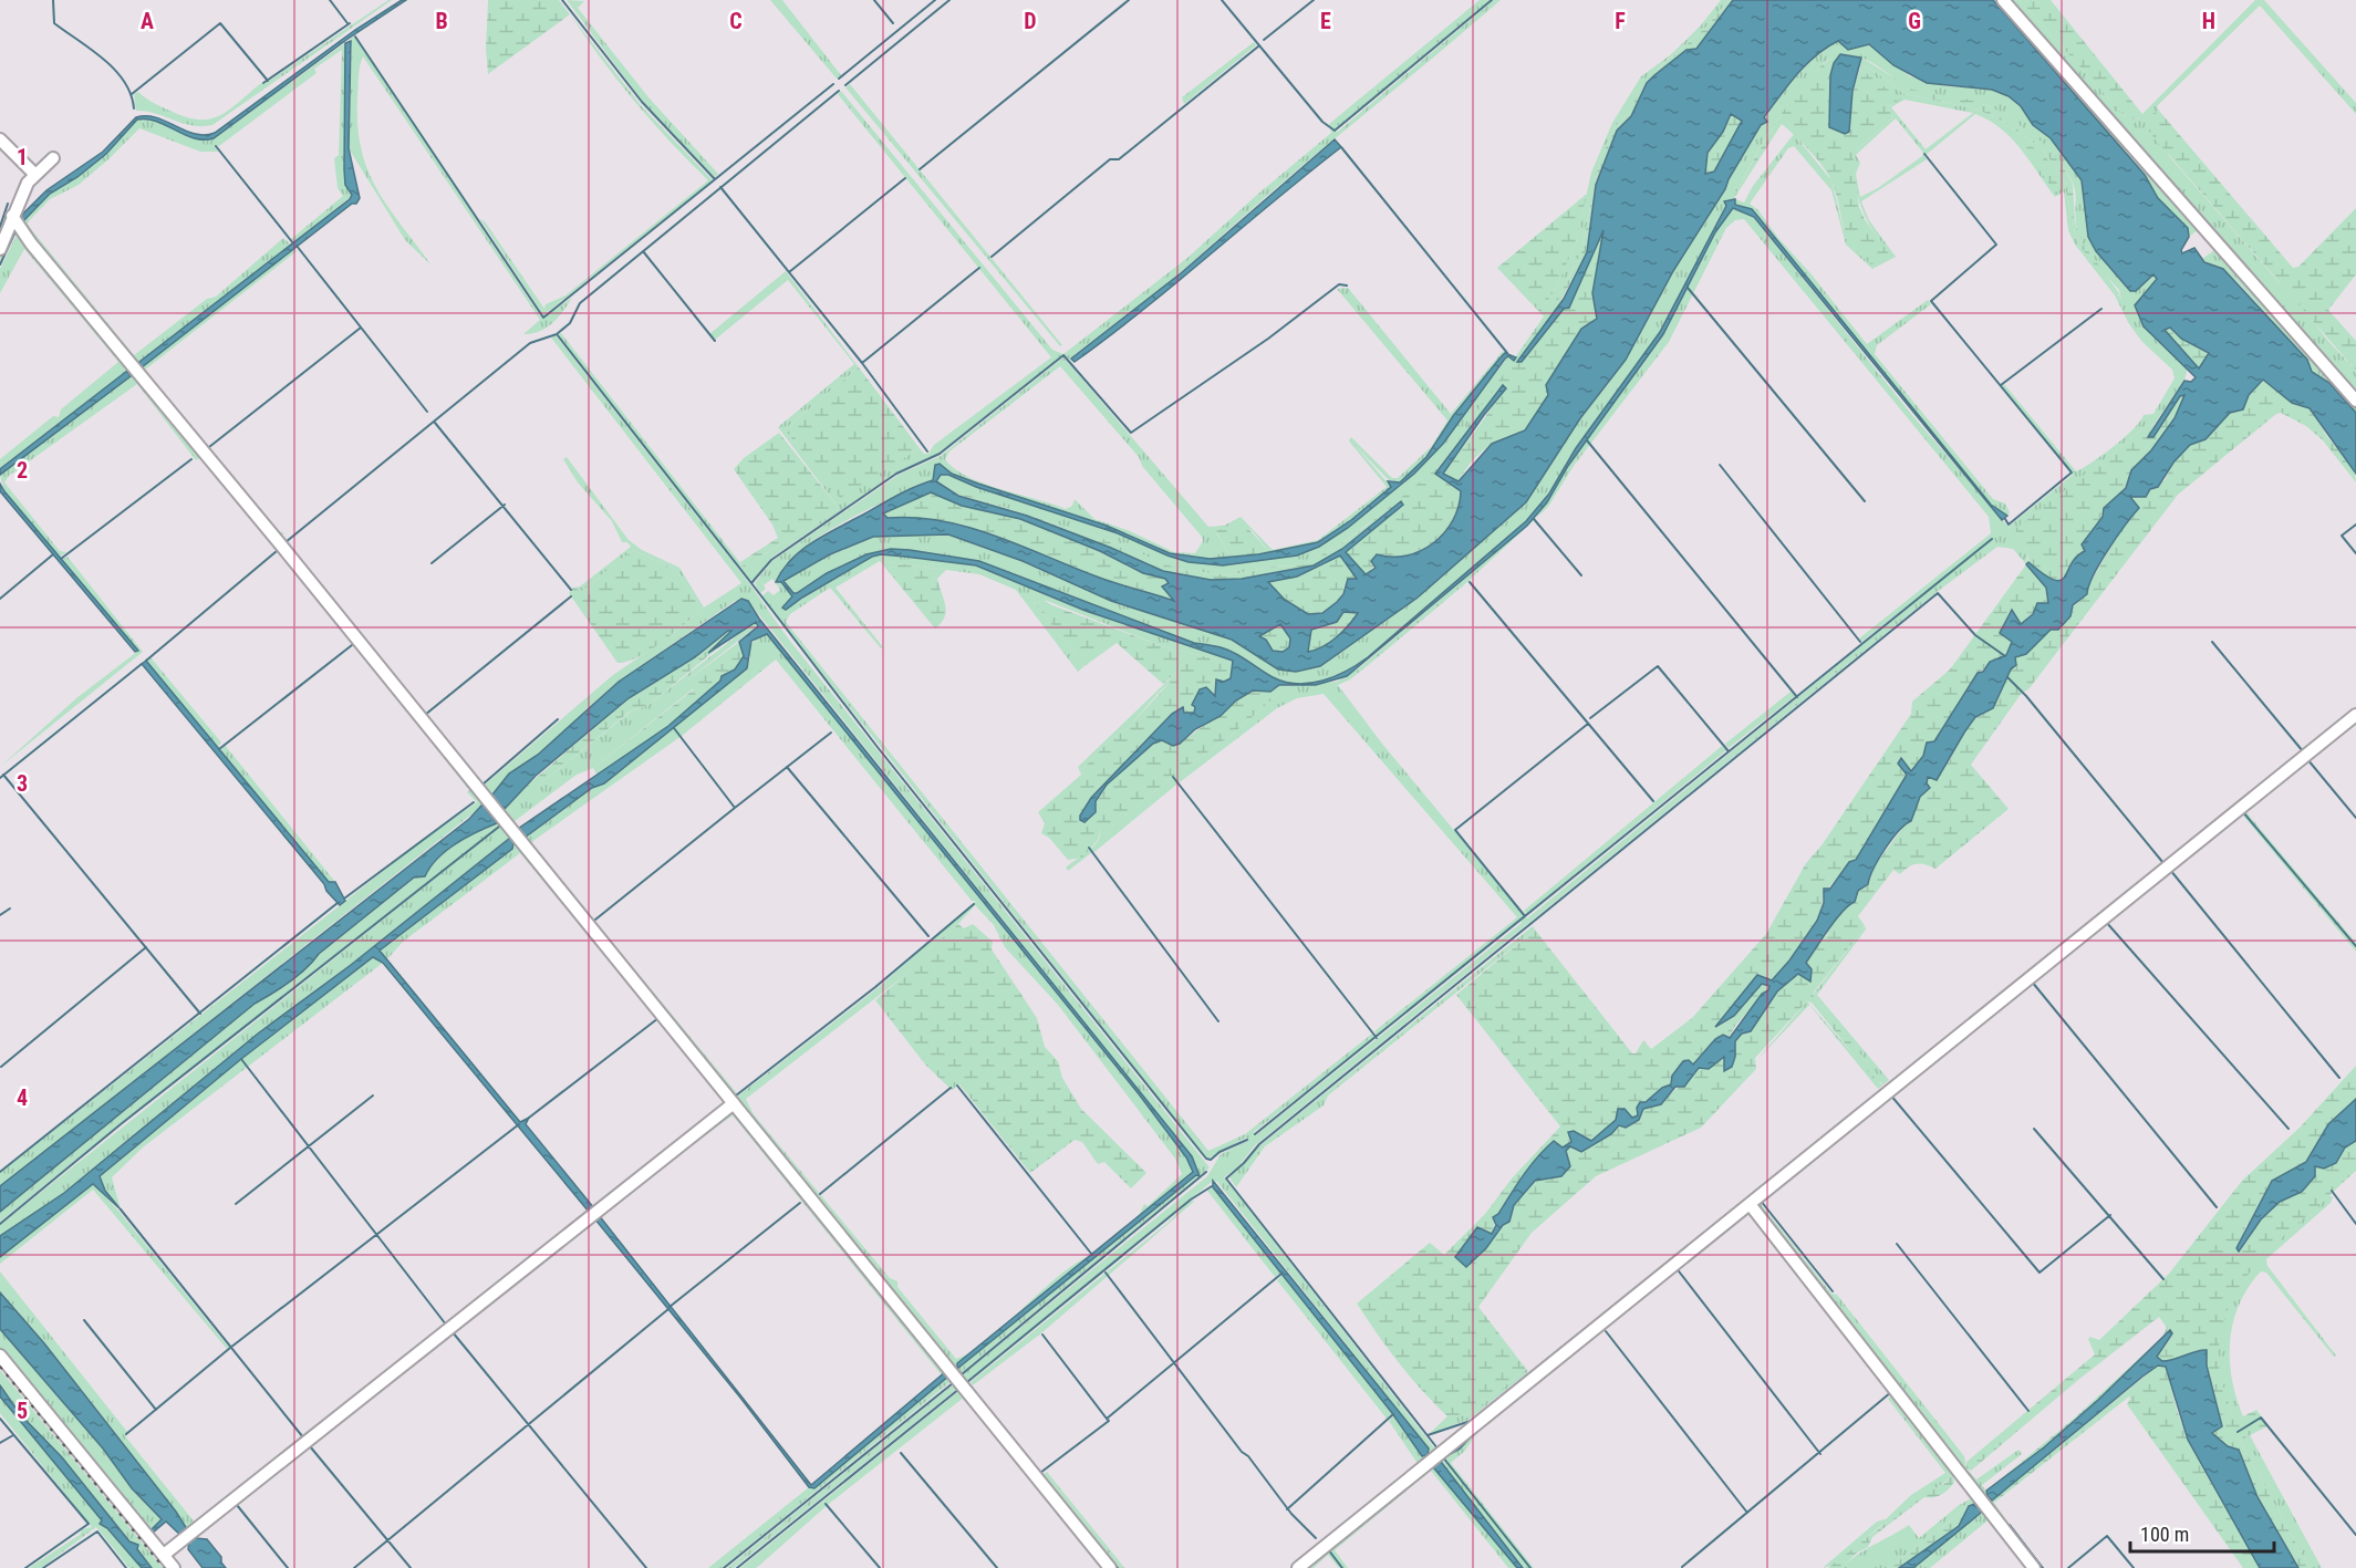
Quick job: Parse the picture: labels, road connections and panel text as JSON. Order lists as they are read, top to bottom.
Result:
{
  "scale_bar": "100 m",
  "grid": {
    "columns": [
      "A",
      "B",
      "C",
      "D",
      "E",
      "F",
      "G",
      "H"
    ],
    "rows": [
      "1",
      "2",
      "3",
      "4",
      "5"
    ]
  }
}
